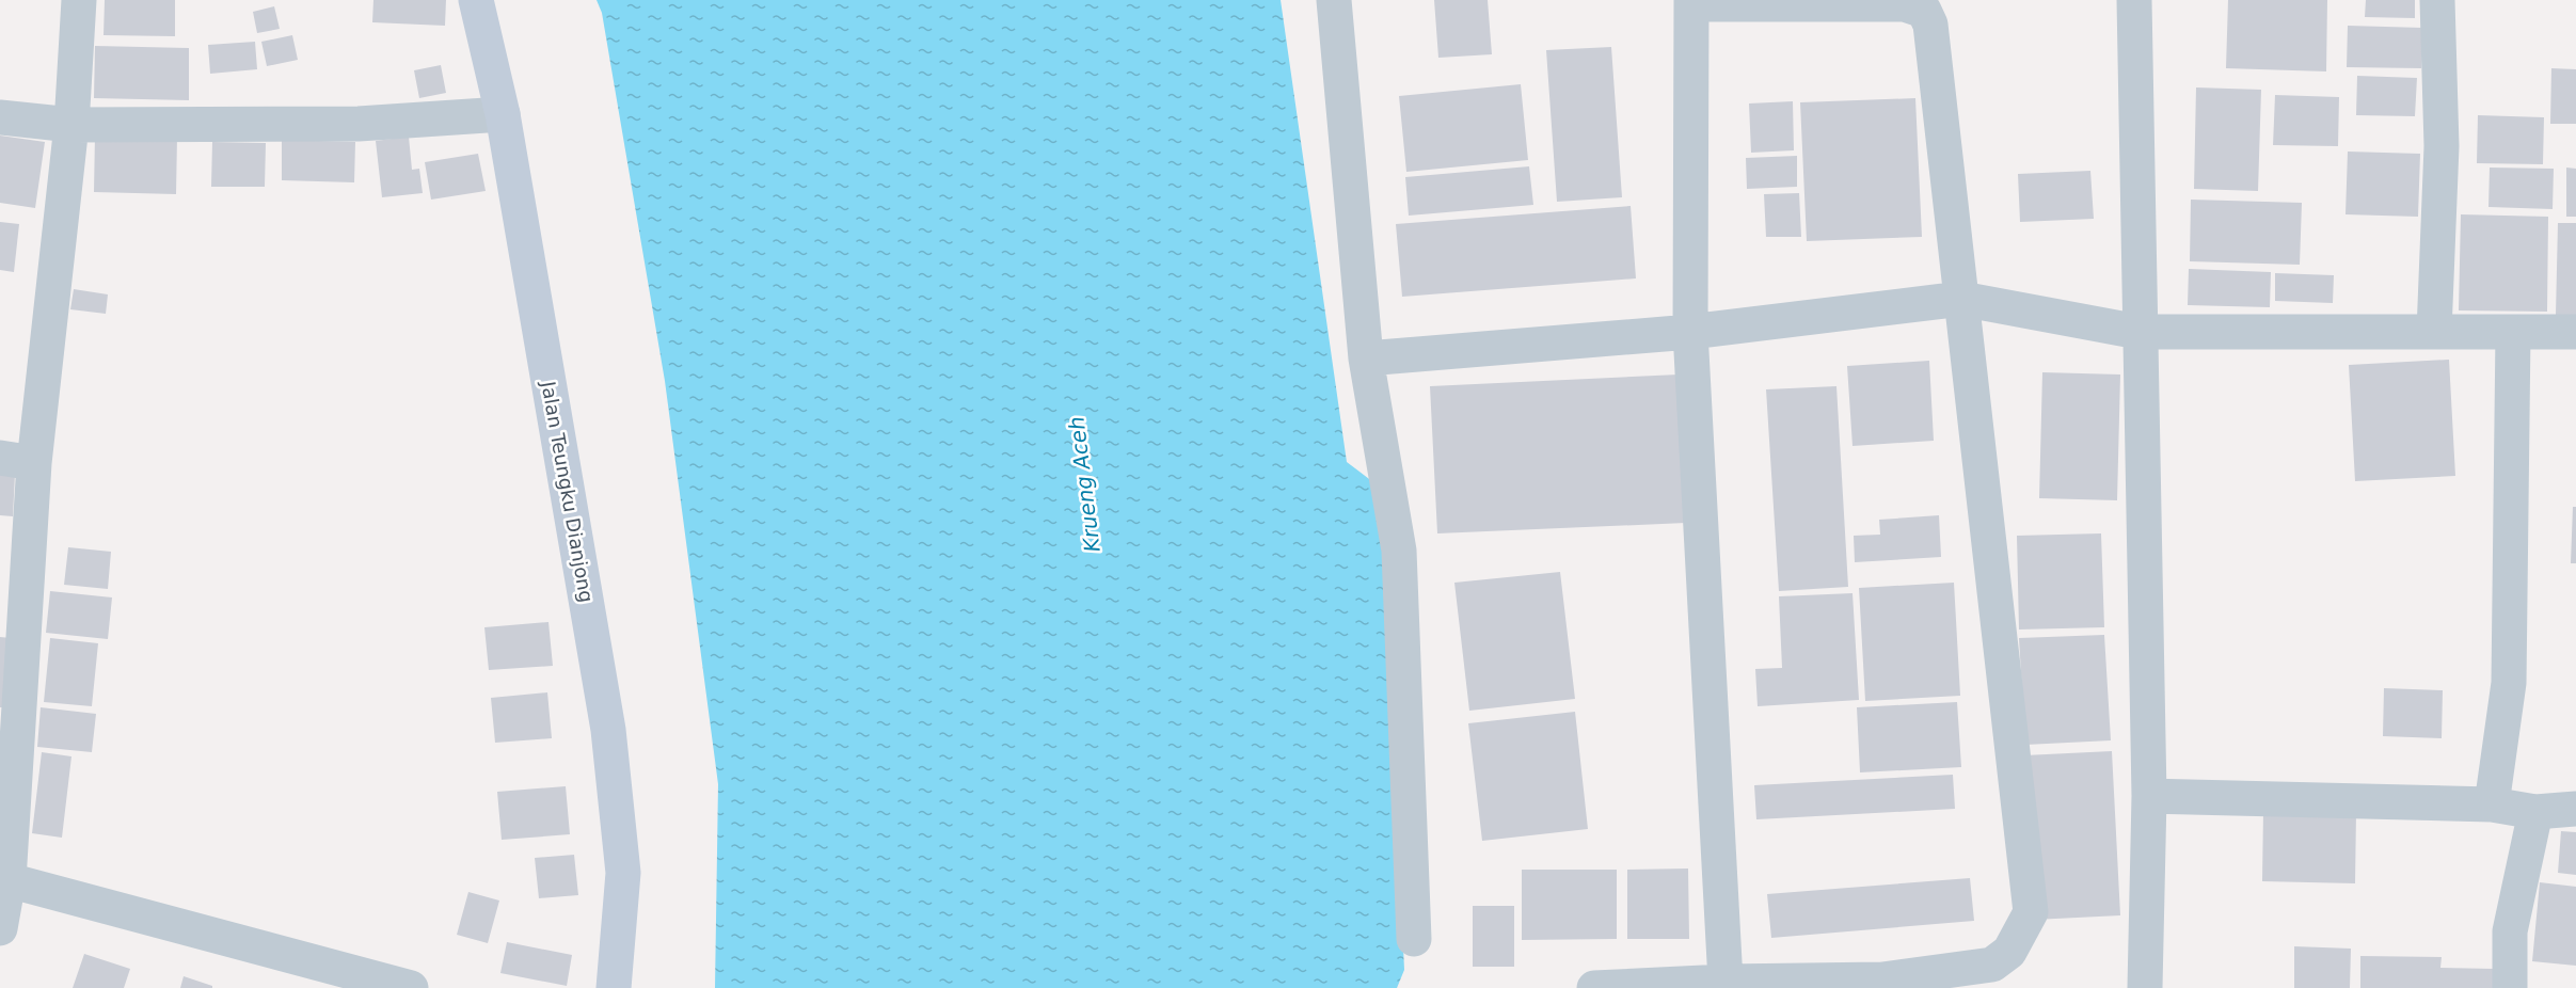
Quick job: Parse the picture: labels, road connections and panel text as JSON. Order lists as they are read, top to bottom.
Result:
{
  "streets": {
    "street": ["Jalan Teungku Dianjong"]
  },
  "water": ["Krueng Aceh"]
}
